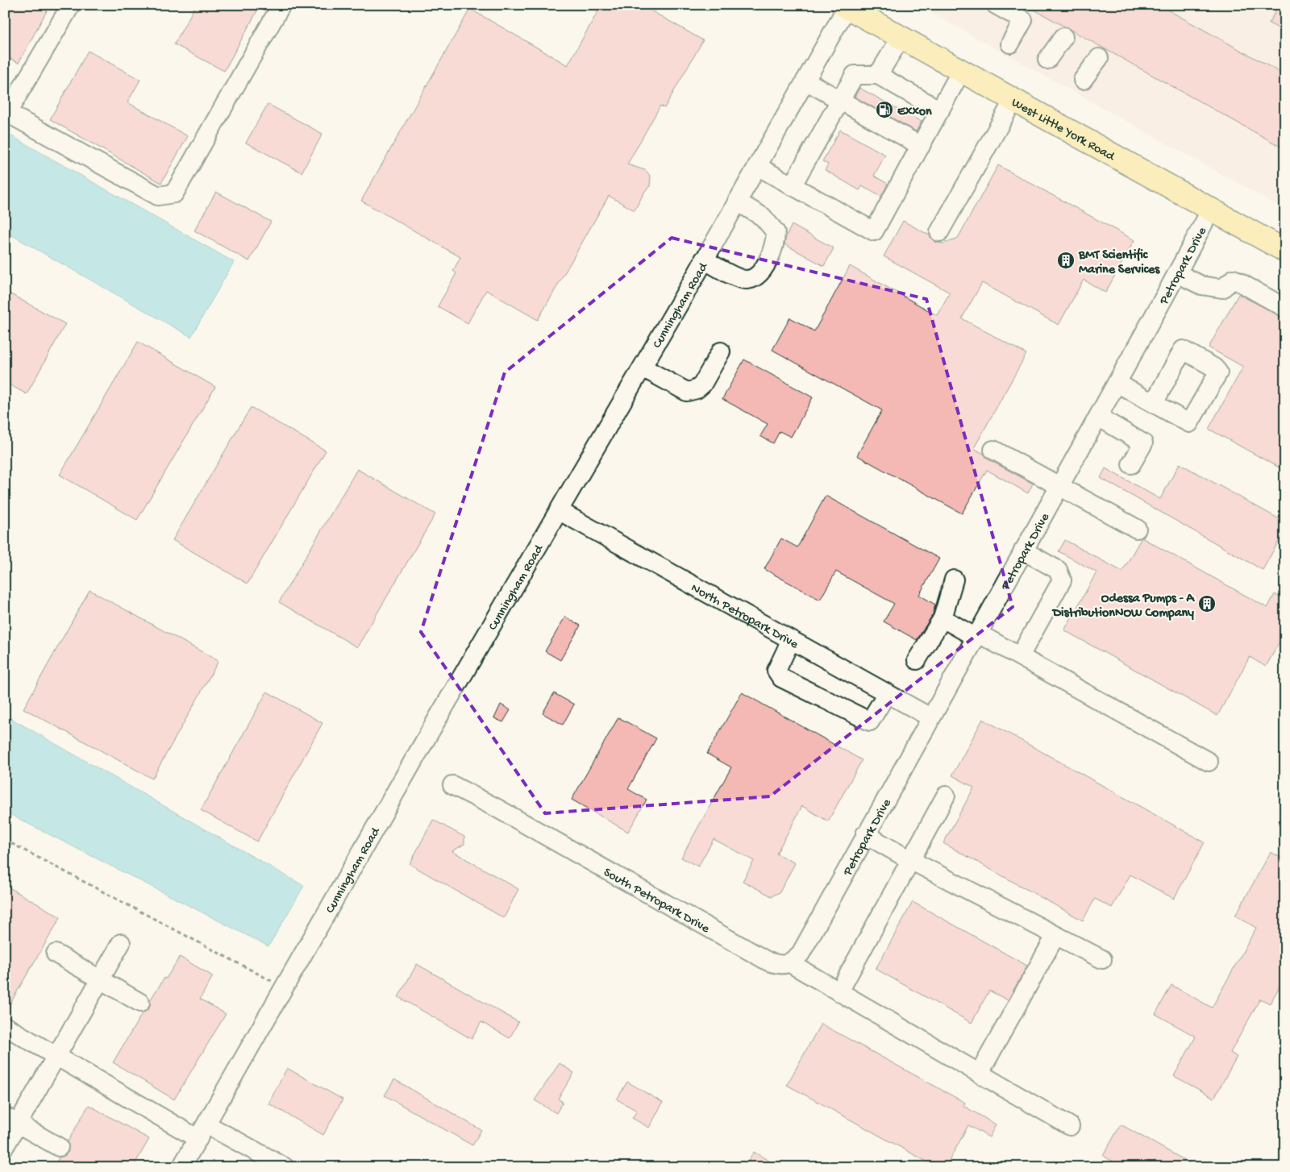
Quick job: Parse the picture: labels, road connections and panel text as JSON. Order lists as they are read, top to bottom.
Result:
{
  "streets": {
    "main road": ["West Little York Road"],
    "street": [
      "Petropark Drive",
      "Cunningham Road",
      "North Petropark Drive",
      "South Petropark Drive"
    ]
  },
  "crossings": [
    ["West Little York Road", "Petropark Drive"],
    ["West Little York Road", "Cunningham Road"],
    ["Petropark Drive", "North Petropark Drive"],
    ["Petropark Drive", "South Petropark Drive"],
    ["Cunningham Road", "North Petropark Drive"]
  ],
  "places": {
    "fuel station": ["Exxon"],
    "building": ["BMT Scientific Marine Services", "Odessa Pumps - A DistributionNOW Company"]
  }
}
